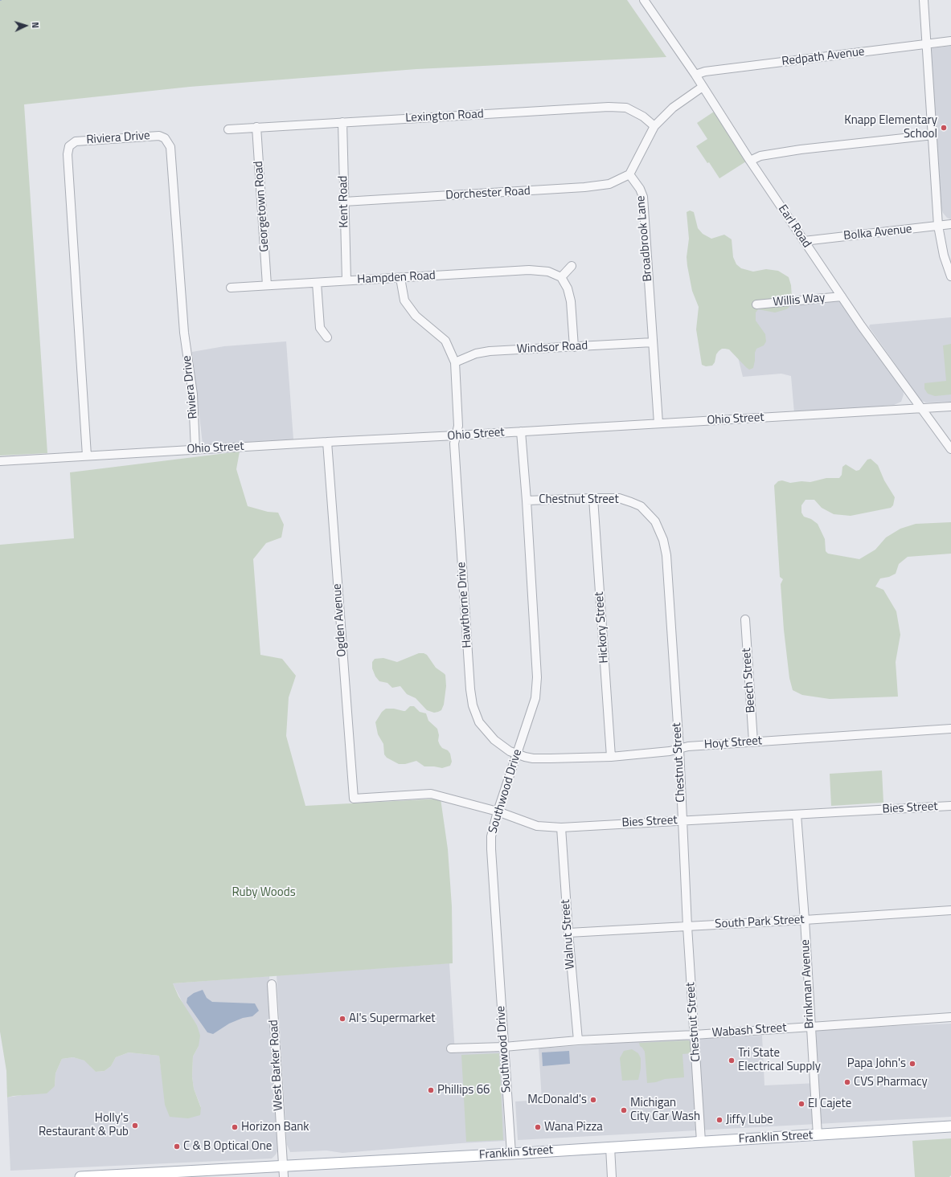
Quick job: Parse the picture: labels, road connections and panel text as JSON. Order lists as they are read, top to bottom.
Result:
{
  "streets": {
    "main road": ["Franklin Street"],
    "street": [
      "Redpath Avenue",
      "Lexington Road",
      "Riviera Drive",
      "Dorchester Road",
      "Kent Road",
      "Georgetown Road",
      "Earl Road",
      "Bolka Avenue",
      "Broadbrook Lane",
      "Hampden Road",
      "Willis Way",
      "Windsor Road",
      "Ohio Street",
      "Chestnut Street",
      "Hawthorne Drive",
      "Ogden Avenue",
      "Hickory Street",
      "Beech Street",
      "Hoyt Street",
      "Southwood Drive",
      "Bies Street",
      "South Park Street",
      "Walnut Street",
      "Brinkman Avenue",
      "Wabash Street",
      "West Barker Road"
    ]
  },
  "crossings": [
    ["Redpath Avenue", "Earl Road"],
    ["Lexington Road", "Kent Road"],
    ["Lexington Road", "Georgetown Road"],
    ["Riviera Drive", "Ohio Street"],
    ["Dorchester Road", "Kent Road"],
    ["Dorchester Road", "Broadbrook Lane"],
    ["Kent Road", "Hampden Road"],
    ["Georgetown Road", "Hampden Road"],
    ["Earl Road", "Bolka Avenue"],
    ["Earl Road", "Willis Way"],
    ["Earl Road", "Ohio Street"],
    ["Broadbrook Lane", "Windsor Road"],
    ["Broadbrook Lane", "Ohio Street"],
    ["Windsor Road", "Hawthorne Drive"],
    ["Ohio Street", "Hawthorne Drive"],
    ["Ohio Street", "Ogden Avenue"],
    ["Ohio Street", "Southwood Drive"],
    ["Chestnut Street", "Hickory Street"],
    ["Chestnut Street", "Hoyt Street"],
    ["Chestnut Street", "Southwood Drive"],
    ["Chestnut Street", "Bies Street"],
    ["Chestnut Street", "South Park Street"],
    ["Chestnut Street", "Wabash Street"],
    ["Chestnut Street", "Franklin Street"],
    ["Hawthorne Drive", "Hoyt Street"],
    ["Hawthorne Drive", "Southwood Drive"],
    ["Ogden Avenue", "Bies Street"],
    ["Hickory Street", "Hoyt Street"],
    ["Beech Street", "Hoyt Street"],
    ["Hoyt Street", "Southwood Drive"],
    ["Southwood Drive", "Bies Street"],
    ["Southwood Drive", "Wabash Street"],
    ["Southwood Drive", "Franklin Street"],
    ["Bies Street", "Walnut Street"],
    ["Bies Street", "Brinkman Avenue"],
    ["South Park Street", "Walnut Street"],
    ["South Park Street", "Brinkman Avenue"],
    ["Walnut Street", "Wabash Street"],
    ["Brinkman Avenue", "Wabash Street"],
    ["Brinkman Avenue", "Franklin Street"],
    ["West Barker Road", "Franklin Street"]
  ],
  "parks": ["Ruby Woods"],
  "places": [
    "Knapp Elementary School",
    "Al's Supermarket",
    "Tri State Electrical Supply",
    "Papa John's",
    "CVS Pharmacy",
    "Phillips 66",
    "McDonald's",
    "El Cajete",
    "Michigan City Car Wash",
    "Jiffy Lube",
    "Holly's Restaurant & Pub",
    "Horizon Bank",
    "Wana Pizza",
    "C & B Optical One"
  ],
  "north": "right"
}
